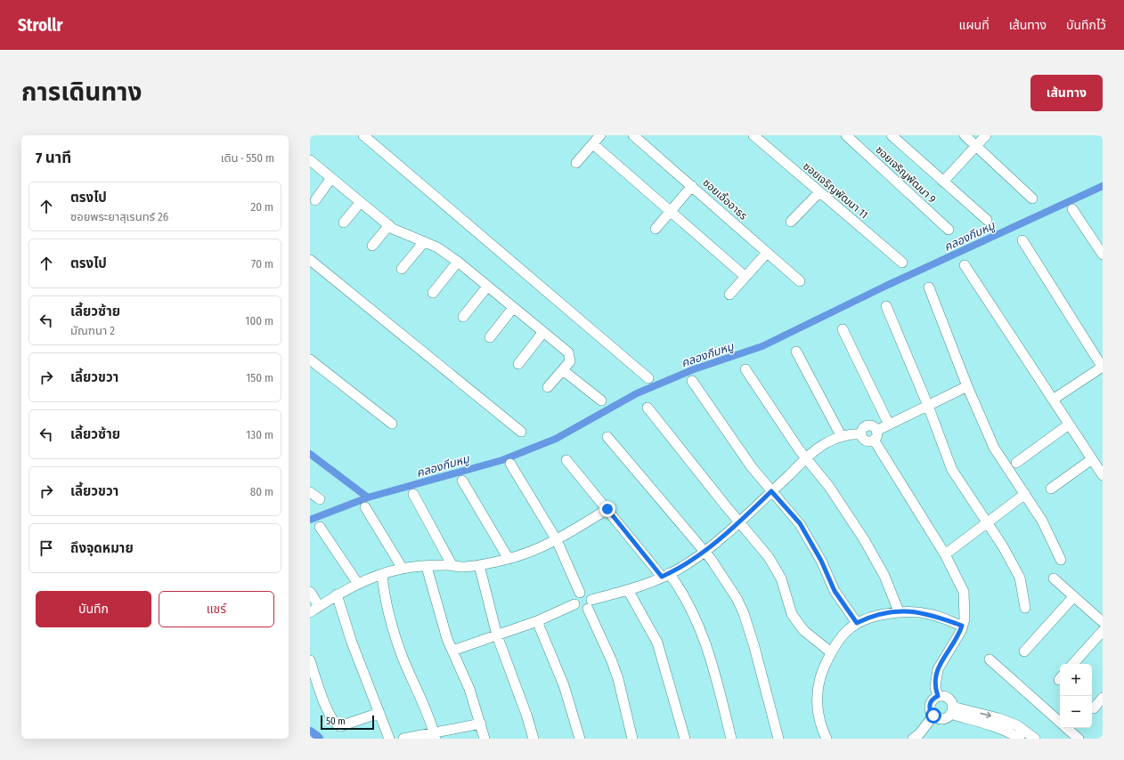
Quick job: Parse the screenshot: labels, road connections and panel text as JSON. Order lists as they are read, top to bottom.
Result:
{
  "streets": {
    "street": ["ซอยเจริญพัฒนา 9", "ซอยเจริญพัฒนา 11", "ซอยเอิ้ออาธร"]
  },
  "water": ["คลองกีบหมู"],
  "scale_bar": "50 m",
  "page": {
    "header": "Strollr",
    "nav": ["แผนที่", "เส้นทาง", "บันทึกไว้"],
    "title": "การเดินทาง",
    "buttons": [
      "เส้นทาง",
      ["บันทึก", "แชร์"]
    ],
    "heading": ["7 นาที", "เดิน · 550 m"],
    "list": [
      ["ตรงไป", "ซอยพระยาสุเรนทร์ 26", "20 m"],
      ["ตรงไป", "70 m"],
      ["เลี้ยวซ้าย", "มัณฑนา 2", "100 m"],
      ["เลี้ยวขวา", "150 m"],
      ["เลี้ยวซ้าย", "130 m"],
      ["เลี้ยวขวา", "80 m"],
      "ถึงจุดหมาย"
    ],
    "map_buttons": ["+", "−"],
    "scale": "50 m"
  }
}
